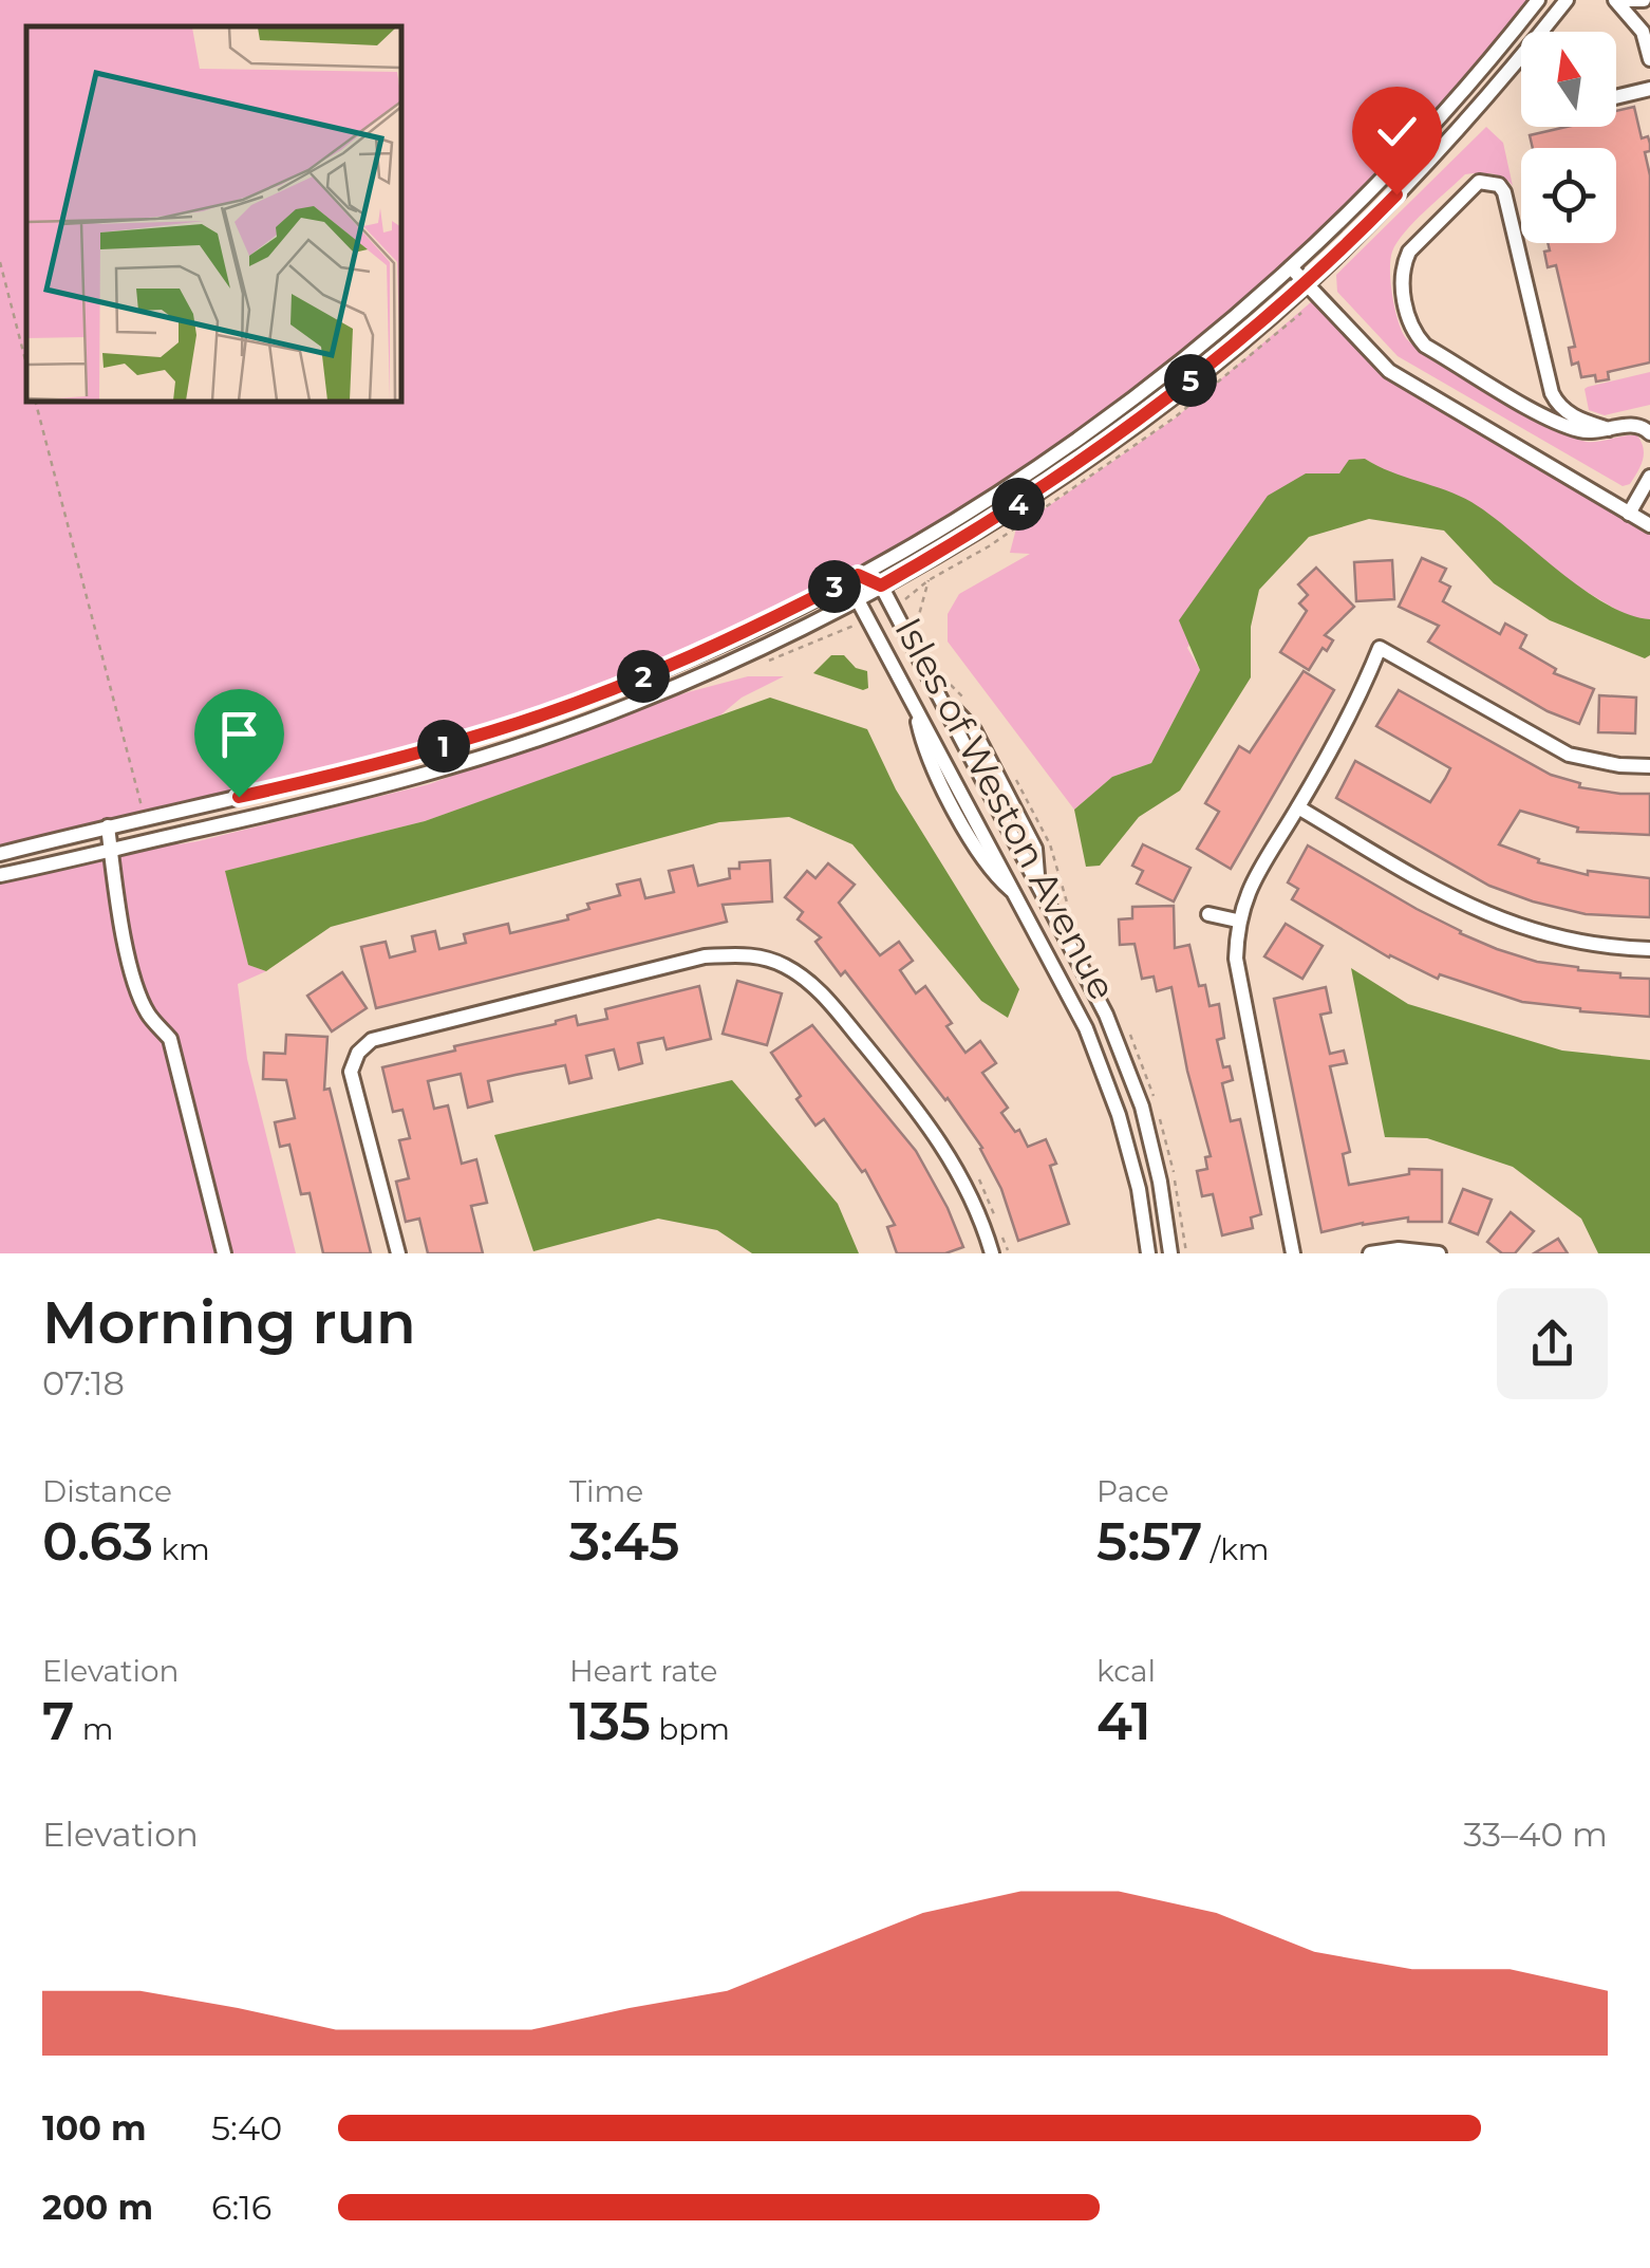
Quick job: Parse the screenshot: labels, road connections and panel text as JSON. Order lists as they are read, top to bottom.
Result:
{
  "streets": {
    "street": ["Isles of Weston Avenue"]
  },
  "north": "top",
  "page": {
    "pins": [
      "5",
      "4",
      "3",
      "2",
      "1"
    ],
    "heading": ["Morning run", "07:18"],
    "stats": [
      ["Distance", "0.63 km"],
      ["Time", "3:45"],
      ["Pace", "5:57 /km"],
      ["Elevation", "7 m"],
      ["Heart rate", "135 bpm"],
      ["kcal", "41"]
    ],
    "chart": ["Elevation", "33–40 m"],
    "list": [
      {
        "name": "100 m",
        "note": "5:40"
      },
      {
        "name": "200 m",
        "note": "6:16"
      }
    ]
  }
}
